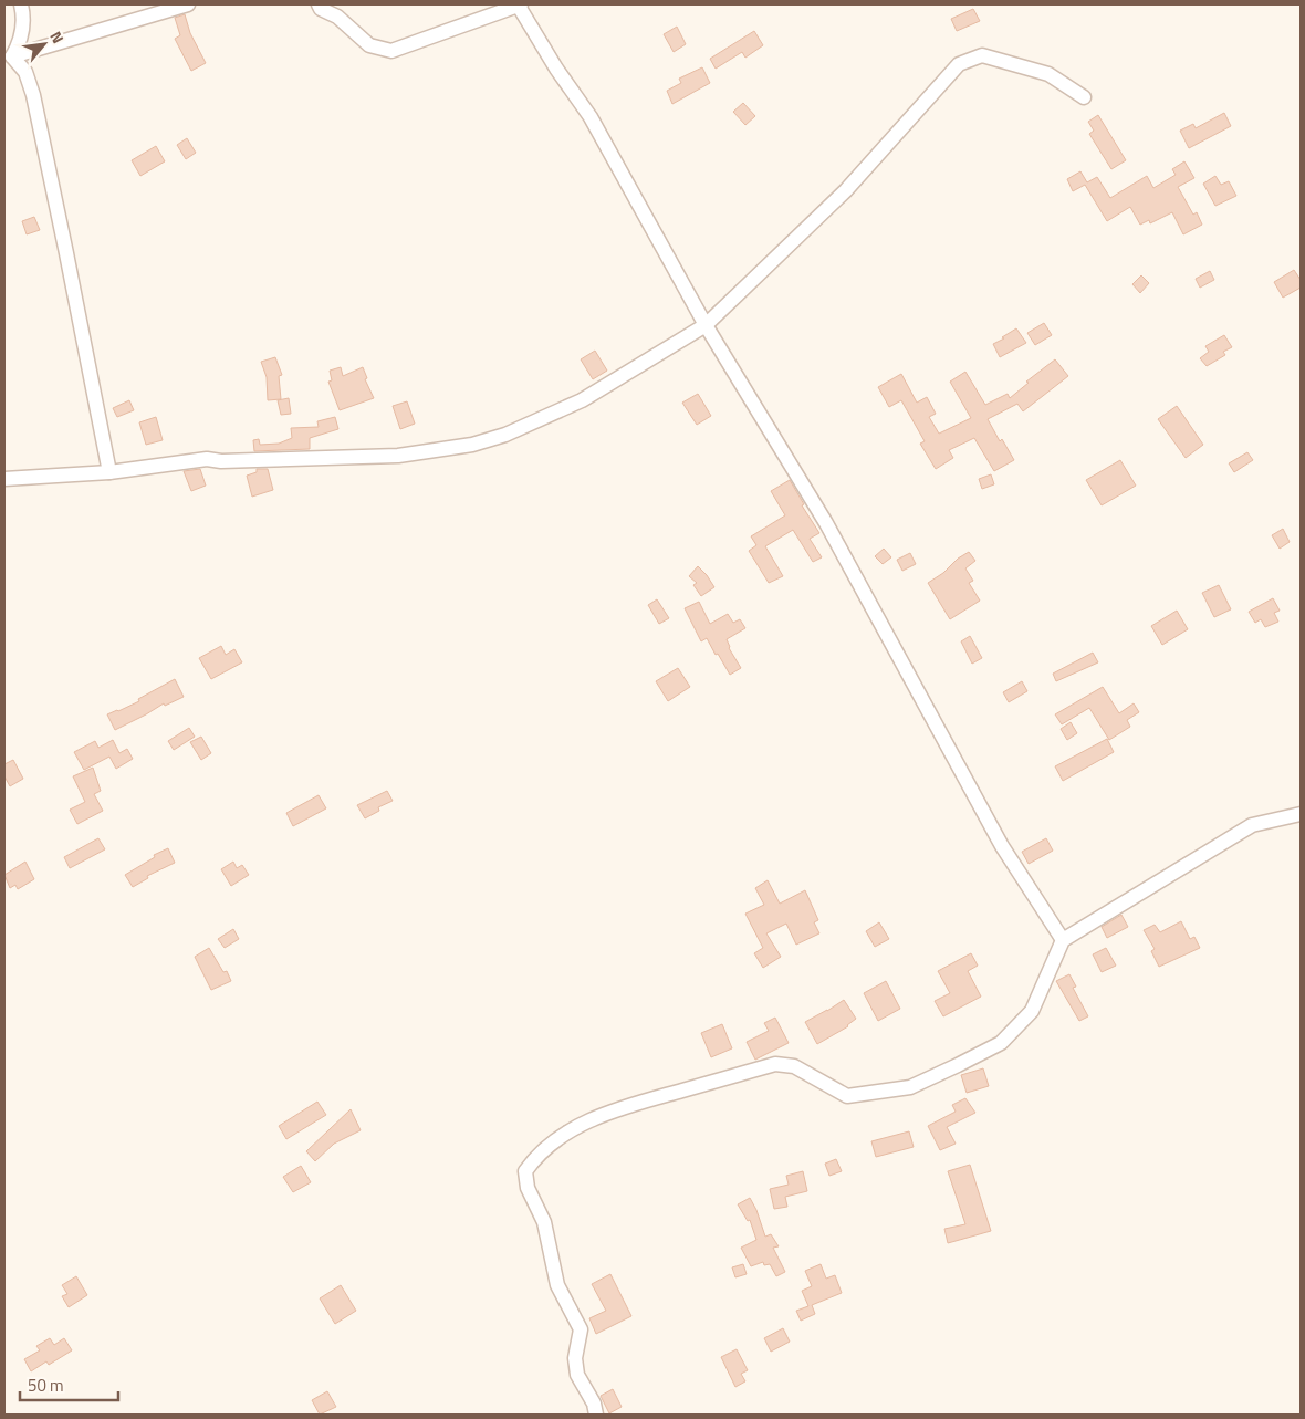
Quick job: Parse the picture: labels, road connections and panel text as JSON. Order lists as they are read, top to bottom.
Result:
{
  "scale_bar": "50 m",
  "north": "top right"
}
